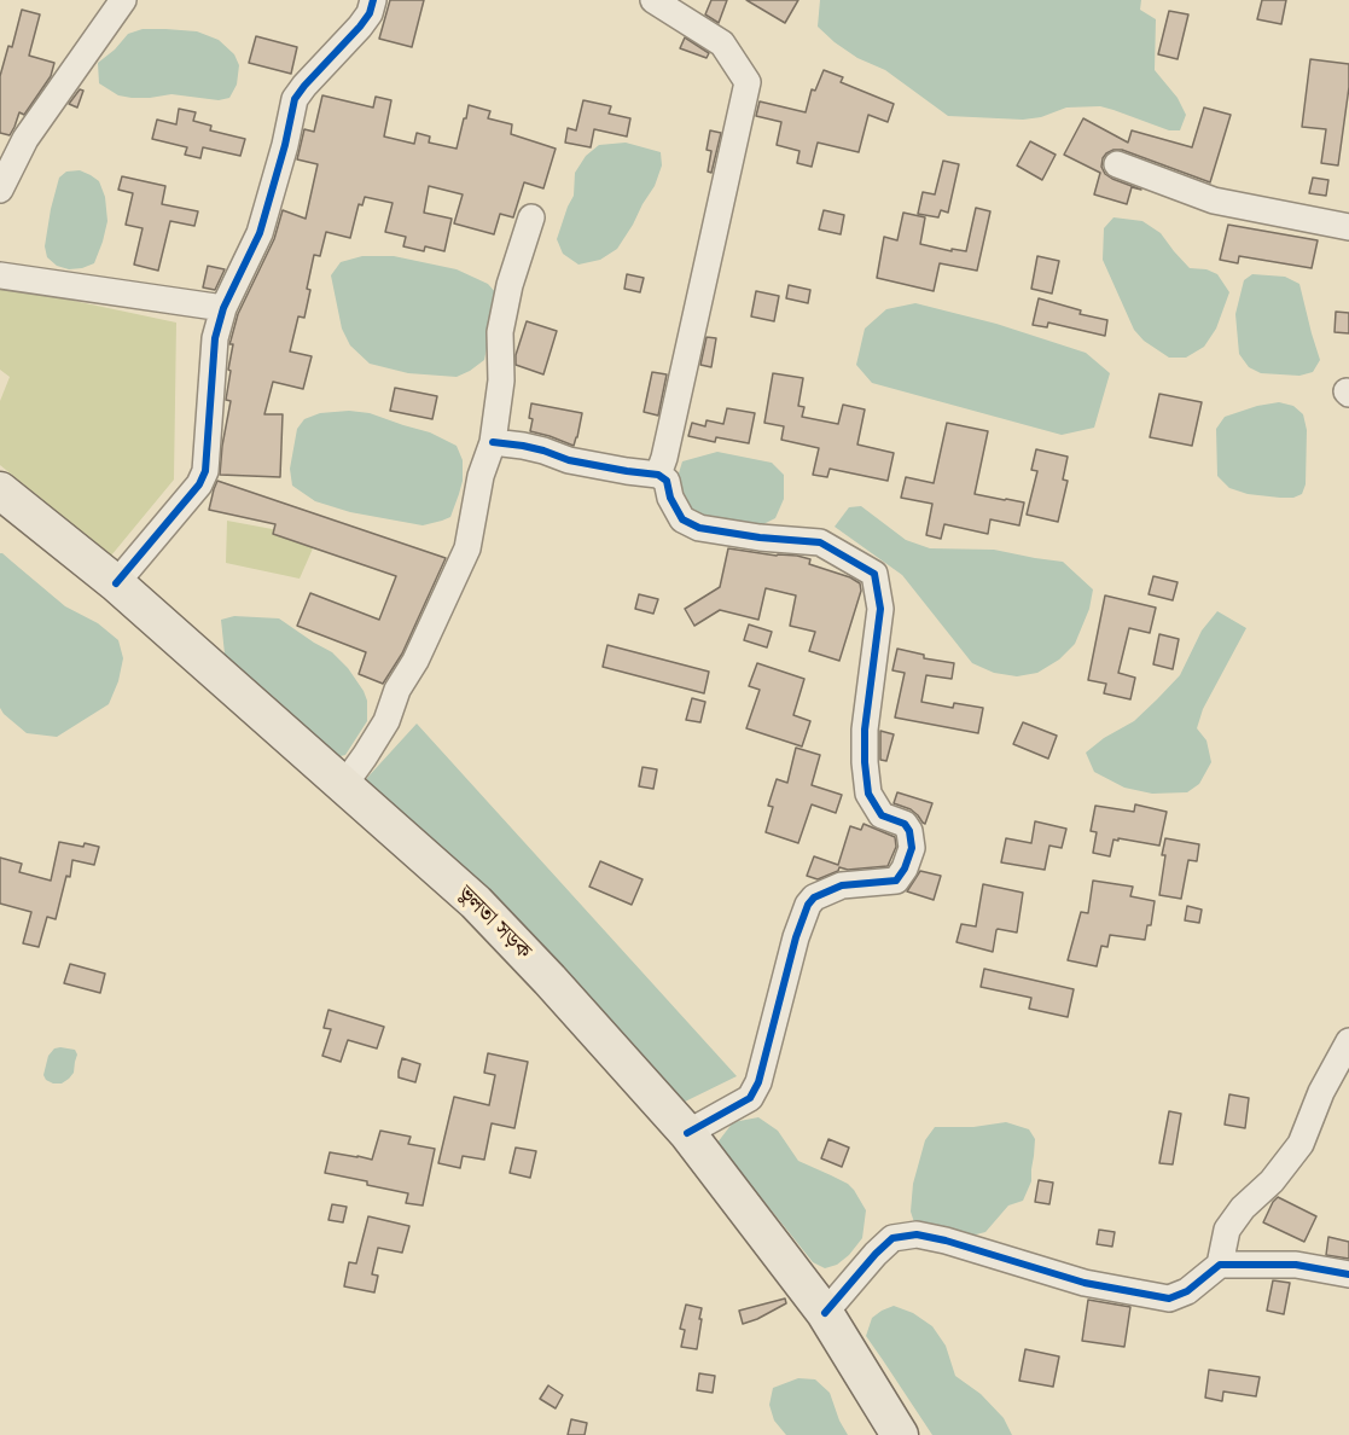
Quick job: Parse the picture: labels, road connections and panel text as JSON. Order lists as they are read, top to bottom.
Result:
{
  "streets": {
    "highway": ["ভুলতা সড়ক"]
  }
}
